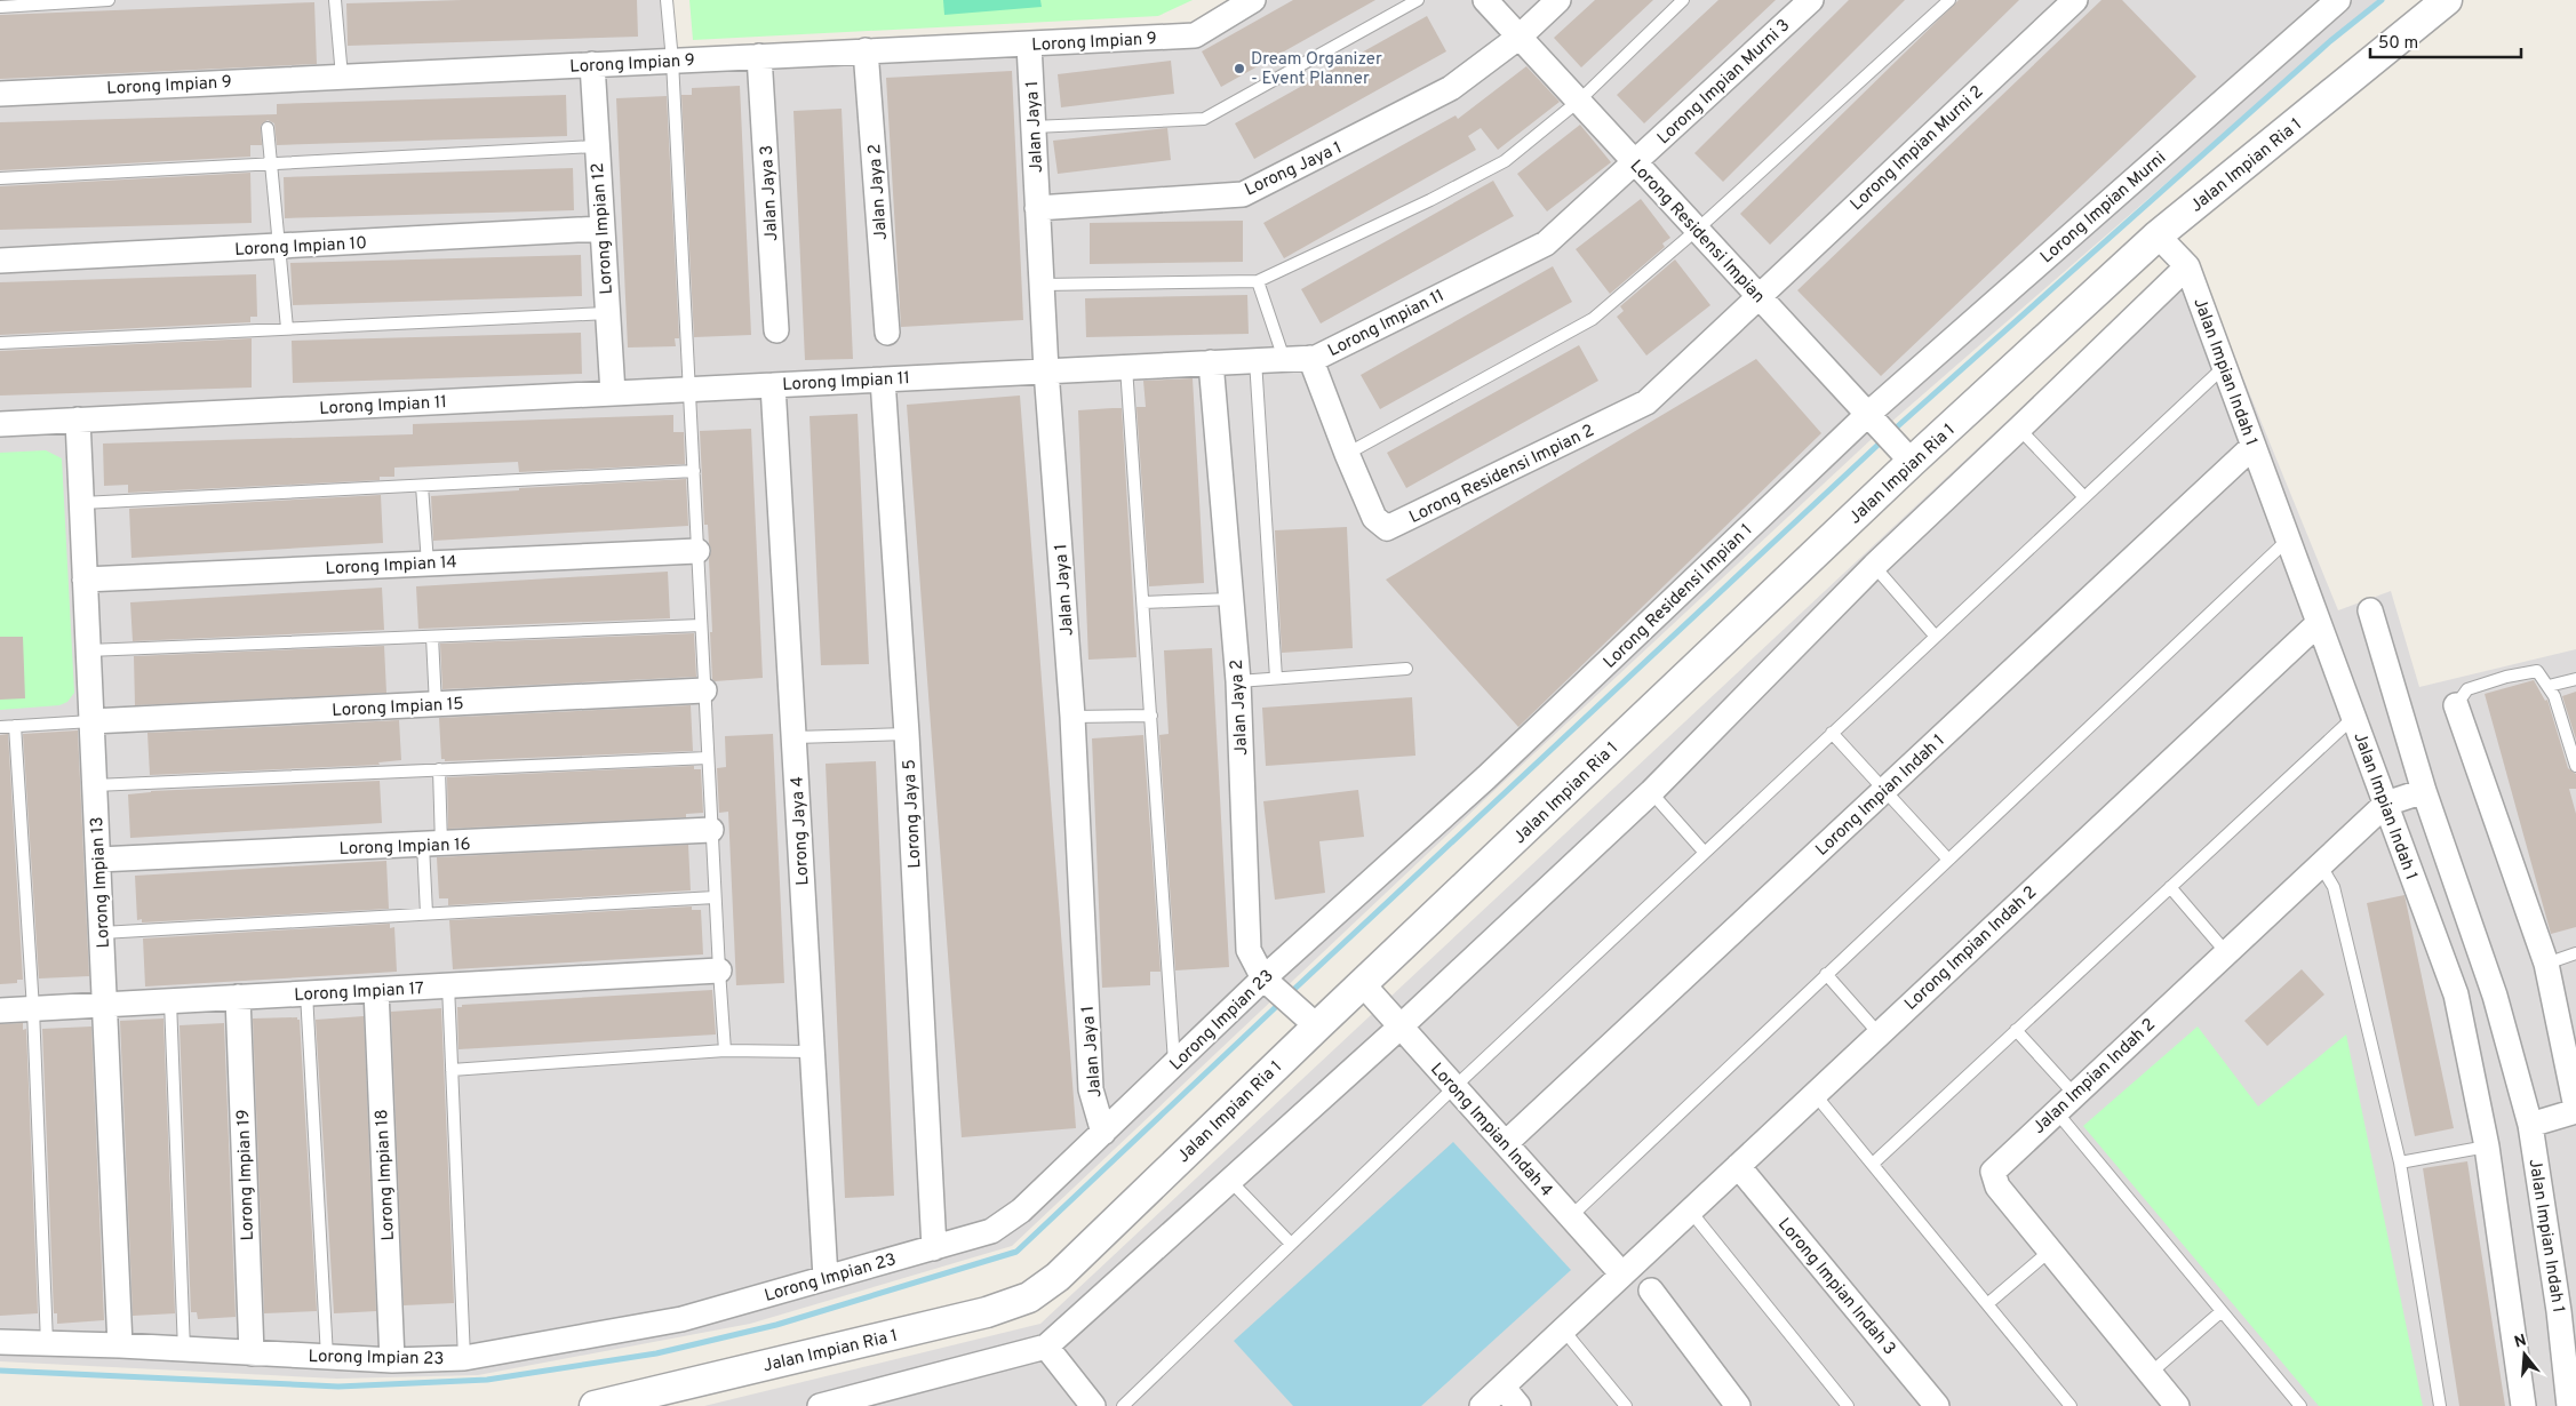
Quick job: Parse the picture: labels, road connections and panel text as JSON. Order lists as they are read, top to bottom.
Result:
{
  "streets": {
    "street": [
      "Lorong Impian 9",
      "Lorong Impian Murni 3",
      "Jalan Jaya 1",
      "Lorong Impian Murni 2",
      "Jalan Impian Ria 1",
      "Lorong Jaya 1",
      "Jalan Jaya 2",
      "Jalan Jaya 3",
      "Lorong Impian Murni",
      "Lorong Impian 12",
      "Lorong Residensi Impian",
      "Lorong Impian 10",
      "Lorong Impian 11",
      "Jalan Impian Indah 1",
      "Lorong Residensi Impian 2",
      "Lorong Impian 14",
      "Lorong Residensi Impian 1",
      "Lorong Impian 15",
      "Lorong Impian Indah 1",
      "Lorong Jaya 5",
      "Lorong Jaya 4",
      "Lorong Impian 16",
      "Lorong Impian 13",
      "Lorong Impian Indah 2",
      "Lorong Impian 17",
      "Lorong Impian 23",
      "Jalan Impian Indah 2",
      "Lorong Impian Indah 4",
      "Lorong Impian 19",
      "Lorong Impian 18",
      "Lorong Impian Indah 3"
    ]
  },
  "crossings": [
    ["Lorong Impian 9", "Jalan Jaya 1"],
    ["Lorong Impian 9", "Jalan Jaya 2"],
    ["Lorong Impian 9", "Jalan Jaya 3"],
    ["Lorong Impian 9", "Lorong Impian 12"],
    ["Lorong Impian Murni 3", "Lorong Residensi Impian"],
    ["Lorong Impian Murni 3", "Lorong Impian 11"],
    ["Jalan Jaya 1", "Lorong Jaya 1"],
    ["Jalan Jaya 1", "Lorong Impian 11"],
    ["Jalan Jaya 1", "Lorong Impian 23"],
    ["Lorong Impian Murni 2", "Lorong Residensi Impian"],
    ["Lorong Impian Murni 2", "Lorong Residensi Impian 2"],
    ["Jalan Impian Ria 1", "Jalan Jaya 2"],
    ["Jalan Impian Ria 1", "Lorong Residensi Impian"],
    ["Jalan Impian Ria 1", "Jalan Impian Indah 1"],
    ["Jalan Impian Ria 1", "Lorong Impian Indah 4"],
    ["Lorong Jaya 1", "Lorong Residensi Impian"],
    ["Jalan Jaya 2", "Lorong Impian 11"],
    ["Jalan Jaya 2", "Lorong Impian 23"],
    ["Lorong Impian Murni", "Lorong Residensi Impian"],
    ["Lorong Impian Murni", "Lorong Residensi Impian 1"],
    ["Lorong Impian 12", "Lorong Impian 10"],
    ["Lorong Impian 12", "Lorong Impian 11"],
    ["Lorong Residensi Impian", "Lorong Impian 11"],
    ["Lorong Residensi Impian", "Lorong Residensi Impian 2"],
    ["Lorong Residensi Impian", "Lorong Residensi Impian 1"],
    ["Lorong Impian 11", "Lorong Residensi Impian 2"],
    ["Lorong Impian 11", "Lorong Jaya 5"],
    ["Lorong Impian 11", "Lorong Jaya 4"],
    ["Lorong Impian 11", "Lorong Impian 13"],
    ["Jalan Impian Indah 1", "Lorong Impian Indah 1"],
    ["Jalan Impian Indah 1", "Lorong Impian Indah 2"],
    ["Jalan Impian Indah 1", "Jalan Impian Indah 2"],
    ["Lorong Impian 14", "Lorong Impian 13"],
    ["Lorong Residensi Impian 1", "Lorong Impian 23"],
    ["Lorong Impian 15", "Lorong Impian 13"],
    ["Lorong Impian Indah 1", "Lorong Impian Indah 4"],
    ["Lorong Jaya 5", "Lorong Impian 23"],
    ["Lorong Jaya 4", "Lorong Impian 23"],
    ["Lorong Impian 16", "Lorong Impian 13"],
    ["Lorong Impian 13", "Lorong Impian 17"],
    ["Lorong Impian 13", "Lorong Impian 23"],
    ["Lorong Impian Indah 2", "Lorong Impian Indah 4"],
    ["Lorong Impian Indah 2", "Lorong Impian Indah 3"],
    ["Lorong Impian 17", "Lorong Impian 19"],
    ["Lorong Impian 17", "Lorong Impian 18"],
    ["Lorong Impian 23", "Lorong Impian 19"],
    ["Lorong Impian 23", "Lorong Impian 18"]
  ],
  "places": ["Dream Organizer - Event Planner"],
  "scale_bar": "50 m",
  "north": "top"
}
